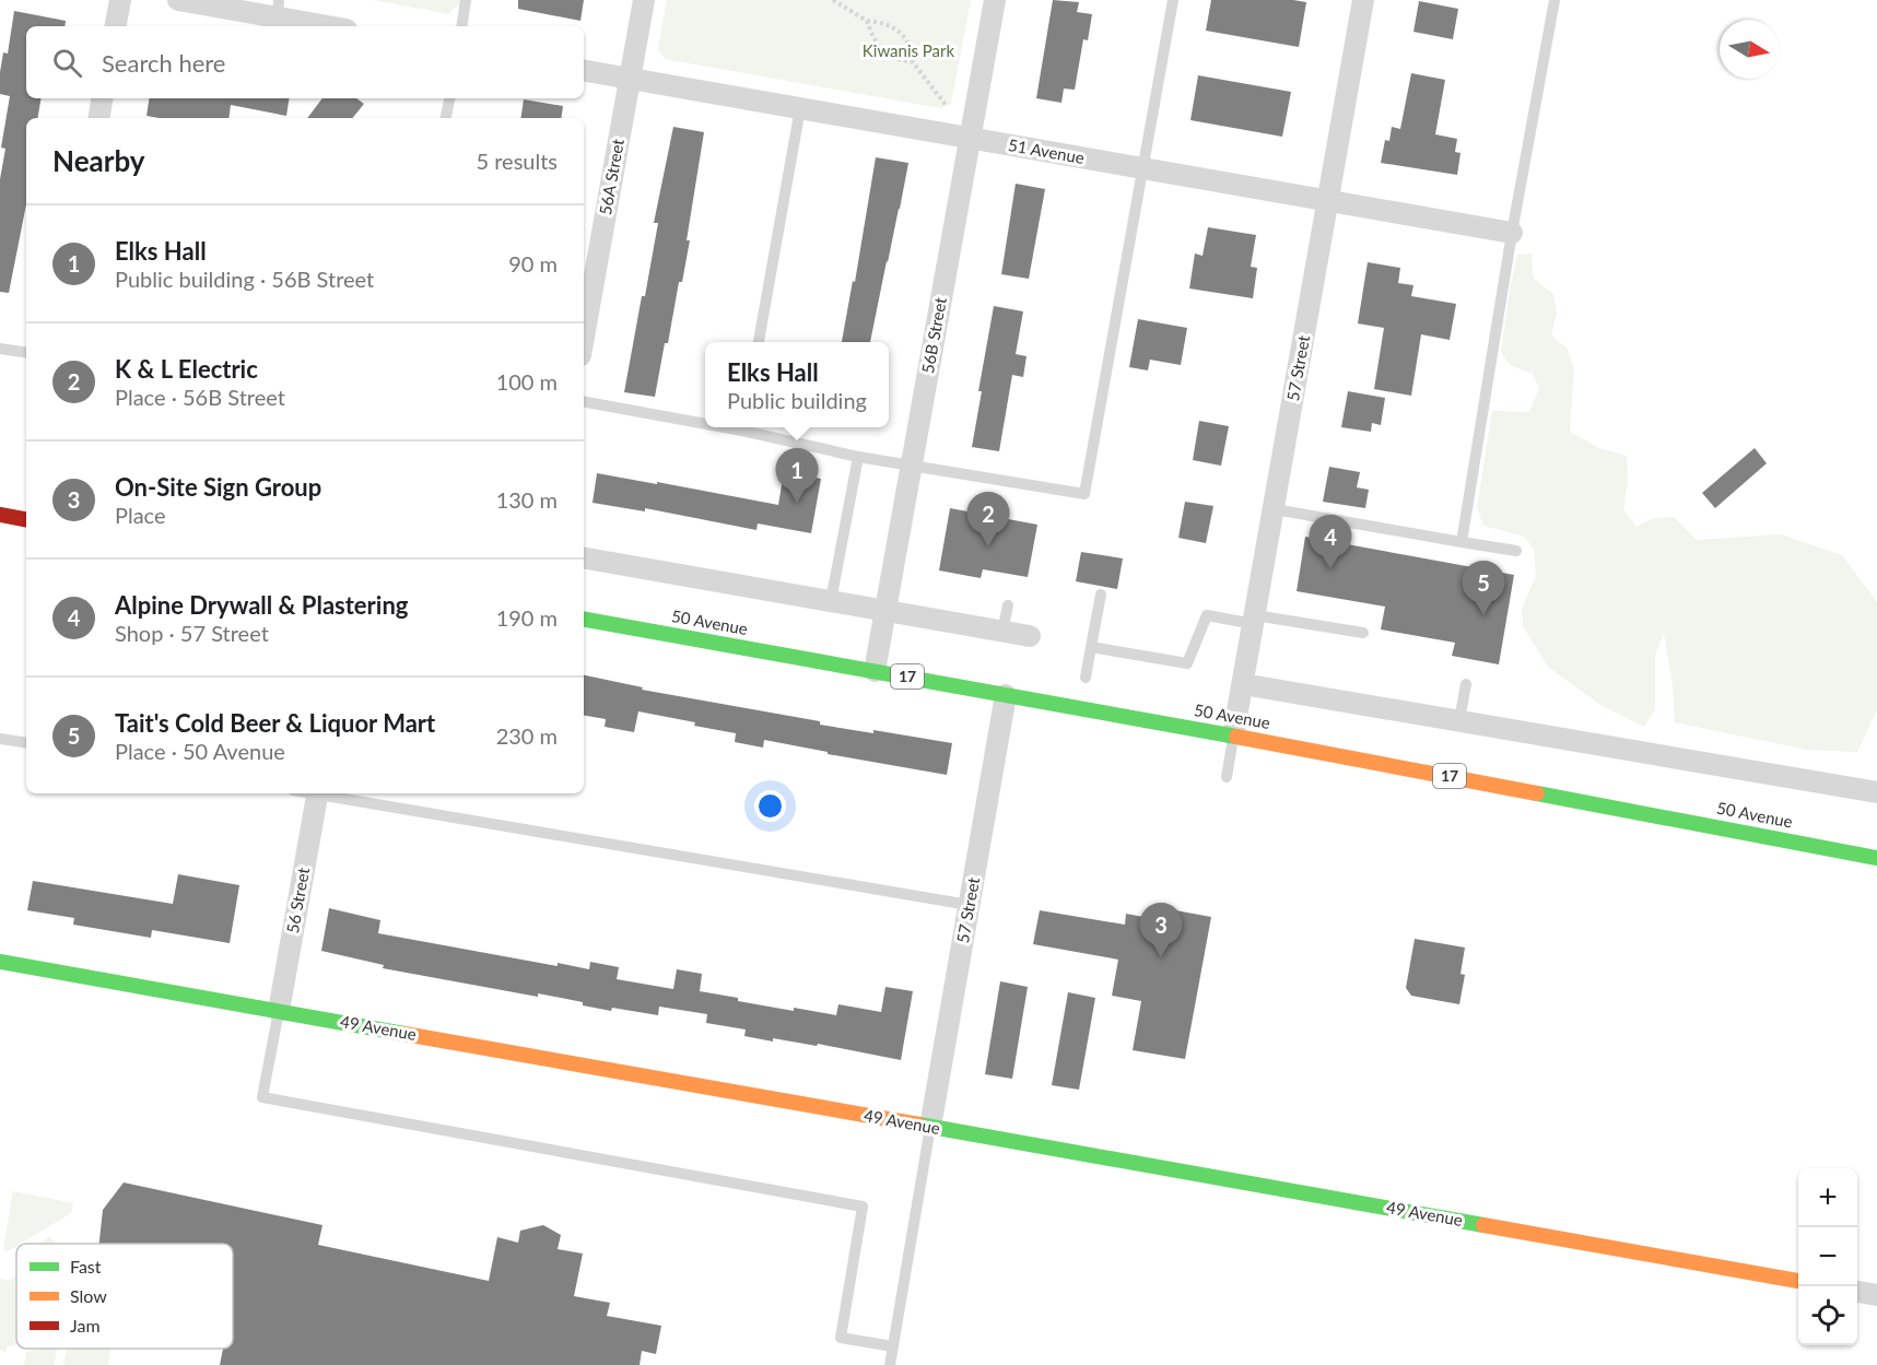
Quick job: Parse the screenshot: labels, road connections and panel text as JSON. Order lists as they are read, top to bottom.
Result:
{
  "streets": {
    "street": [
      "51 Avenue",
      "56A Street",
      "56B Street",
      "57 Street",
      "50 Avenue",
      "17",
      "56 Street",
      "49 Avenue"
    ]
  },
  "crossings": [
    ["51 Avenue", "56A Street"],
    ["51 Avenue", "56B Street"],
    ["51 Avenue", "57 Street"],
    ["56B Street", "50 Avenue"],
    ["57 Street", "50 Avenue"],
    ["57 Street", "49 Avenue"],
    ["56 Street", "49 Avenue"]
  ],
  "parks": ["Kiwanis Park"],
  "legend": ["Fast", "Slow", "Jam"],
  "north": "right",
  "page": {
    "search": "Search here",
    "heading": ["Nearby", "5 results"],
    "list": [
      {
        "mark": "1",
        "name": "Elks Hall",
        "note": "Public building · 56B Street",
        "value": "90 m"
      },
      {
        "mark": "2",
        "name": "K & L Electric",
        "note": "Place · 56B Street",
        "value": "100 m"
      },
      {
        "mark": "3",
        "name": "On-Site Sign Group",
        "note": "Place",
        "value": "130 m"
      },
      {
        "mark": "4",
        "name": "Alpine Drywall & Plastering",
        "note": "Shop · 57 Street",
        "value": "190 m"
      },
      {
        "mark": "5",
        "name": "Tait's Cold Beer & Liquor Mart",
        "note": "Place · 50 Avenue",
        "value": "230 m"
      }
    ],
    "popup": ["Elks Hall", "Public building"],
    "pins": [
      "1",
      "2",
      "4",
      "5",
      "3"
    ],
    "map_buttons": ["+", "−"]
  }
}
